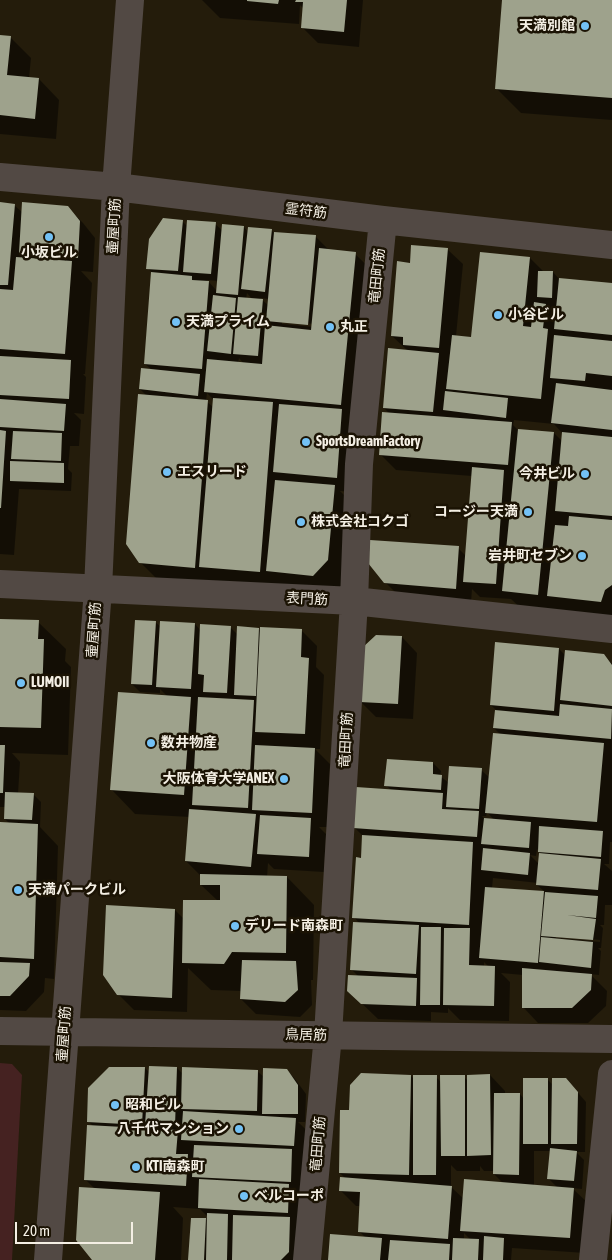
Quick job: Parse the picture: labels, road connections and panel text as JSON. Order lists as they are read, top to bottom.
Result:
{
  "streets": {
    "street": [
      "霊符筋",
      "壷屋町筋",
      "竜田町筋",
      "表門筋",
      "鳥居筋"
    ]
  },
  "crossings": [
    ["霊符筋", "壷屋町筋"],
    ["霊符筋", "竜田町筋"],
    ["壷屋町筋", "表門筋"],
    ["壷屋町筋", "鳥居筋"],
    ["竜田町筋", "表門筋"],
    ["竜田町筋", "鳥居筋"]
  ],
  "places": [
    "天満別館",
    "小坂ビル",
    "小谷ビル",
    "天満プライム",
    "丸正",
    "SportsDreamFactory",
    "エスリード",
    "今井ビル",
    "コージー天満",
    "株式会社コクゴ",
    "岩井町セブン",
    "LUMOII",
    "数井物産",
    "大阪体育大学ANEX",
    "天満パークビル",
    "デリード南森町",
    "昭和ビル",
    "八千代マンション",
    "KTI南森町",
    "ベルコーポ"
  ],
  "scale_bar": "20 m"
}
